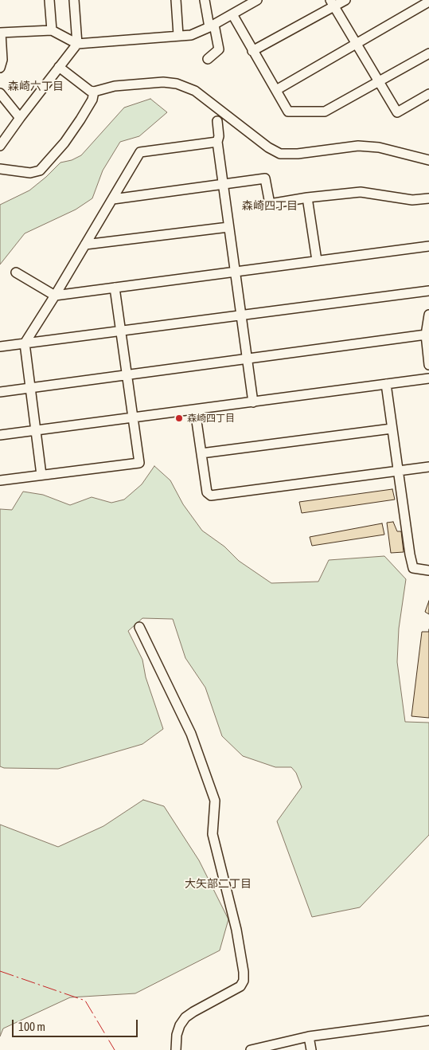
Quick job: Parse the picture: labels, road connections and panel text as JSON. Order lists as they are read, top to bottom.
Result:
{
  "districts": ["森崎六丁目", "森崎四丁目", "大矢部二丁目"],
  "places": ["森崎四丁目"],
  "scale_bar": "100 m"
}
